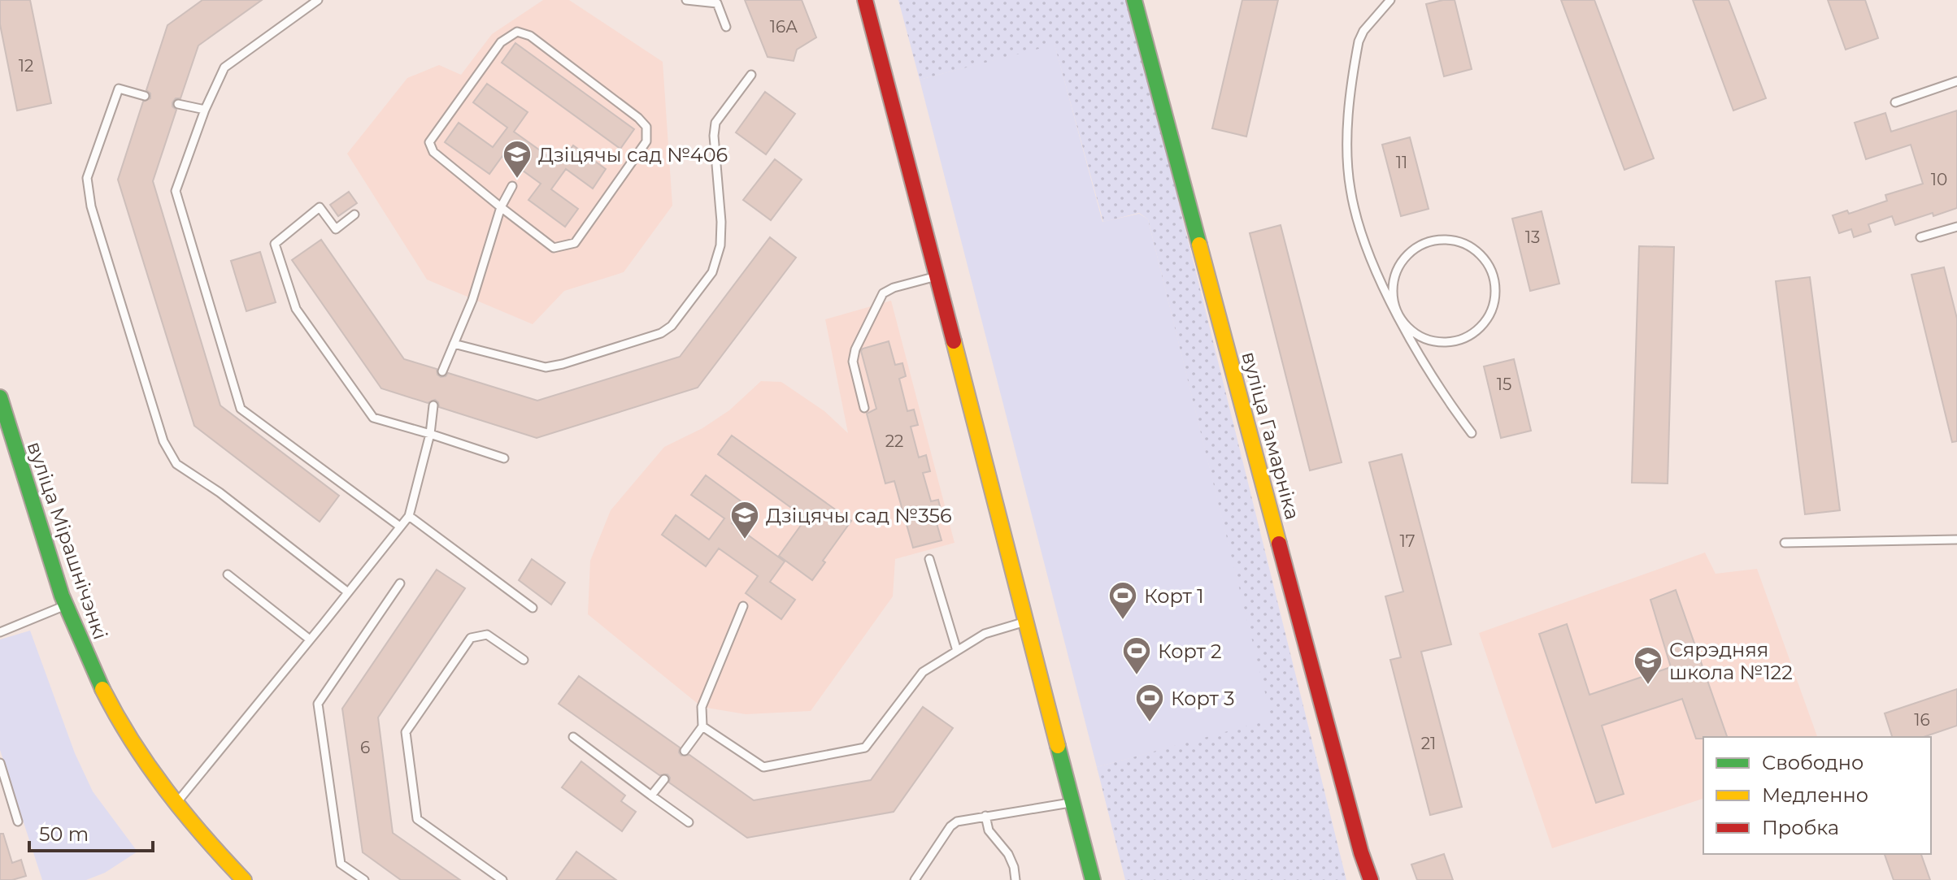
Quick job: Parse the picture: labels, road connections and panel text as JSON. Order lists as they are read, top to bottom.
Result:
{
  "streets": {
    "main road": ["вуліца Гамарніка", "вуліца Мірашнічэнкі"]
  },
  "places": {
    "school or university": ["Дзіцячы сад №406", "Дзіцячы сад №356", "Сярэдняя школа №122"],
    "sports": ["Корт 1", "Корт 2", "Корт 3"]
  },
  "house_numbers": [
    "16А",
    "12",
    "11",
    "10",
    "13",
    "15",
    "22",
    "17",
    "16",
    "21",
    "6"
  ],
  "legend": ["Свободно", "Медленно", "Пробка"],
  "scale_bar": "50 m"
}
